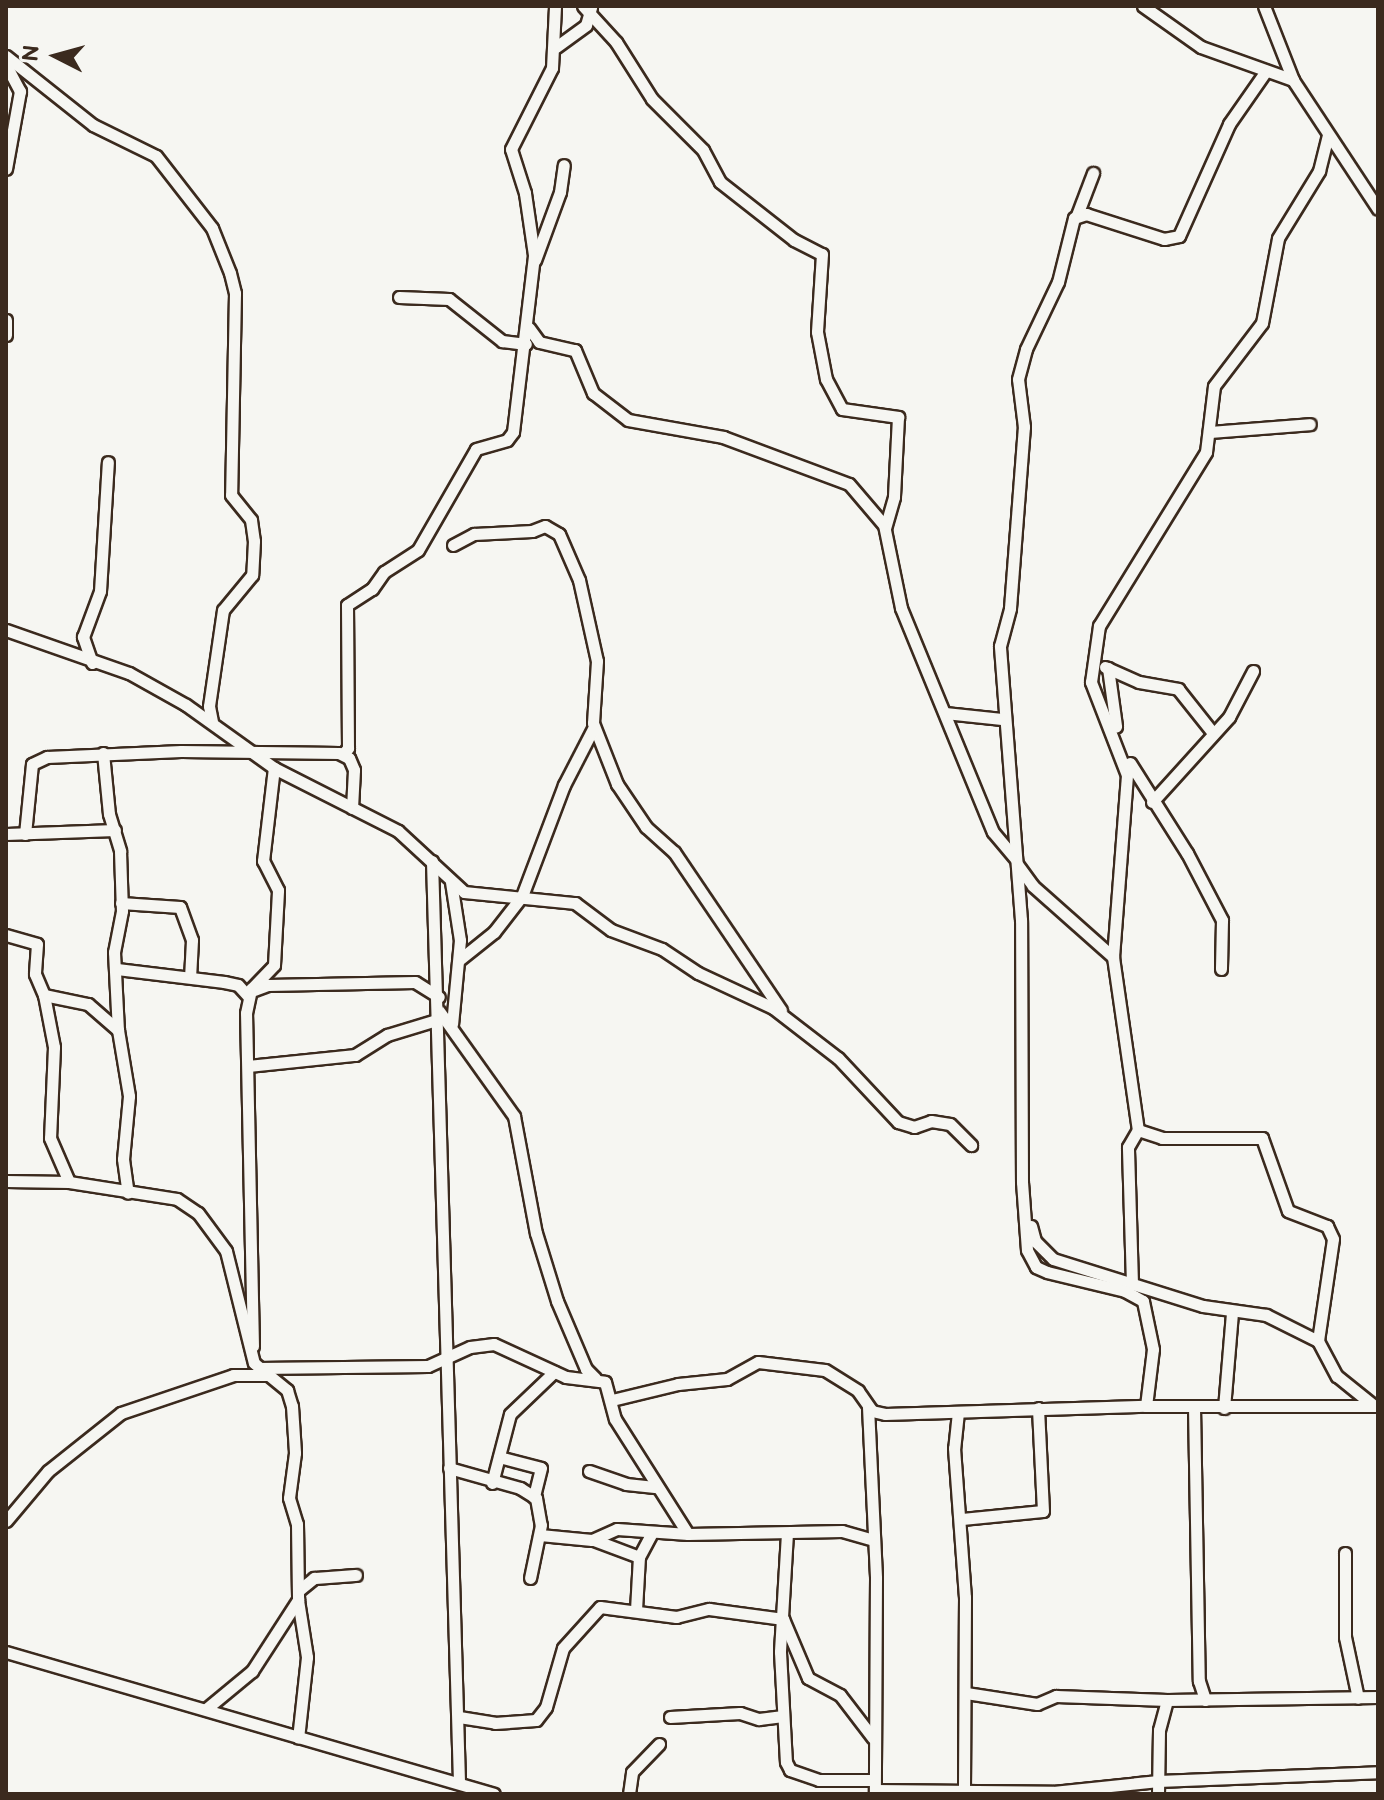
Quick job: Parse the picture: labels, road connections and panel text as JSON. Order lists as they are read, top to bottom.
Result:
{
  "north": "left"
}
